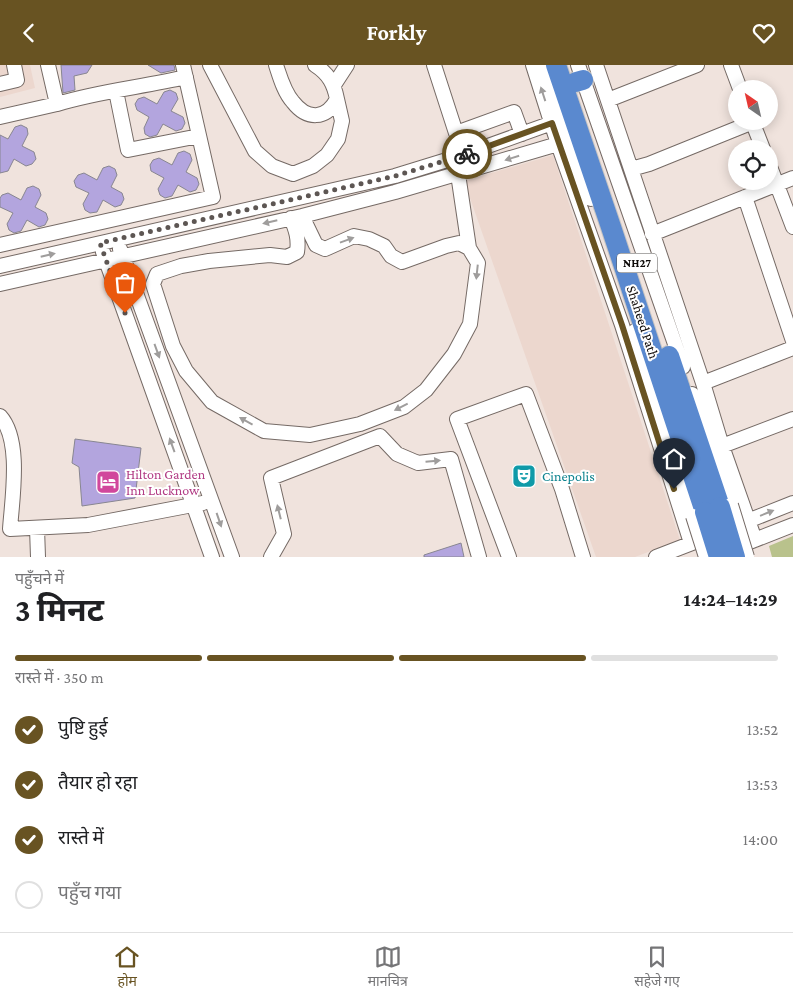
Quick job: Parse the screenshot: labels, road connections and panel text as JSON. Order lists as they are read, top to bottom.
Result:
{
  "streets": {
    "highway": ["NH27", "Shaheed Path"]
  },
  "crossings": [
    ["NH27", "Shaheed Path"]
  ],
  "places": {
    "theatre": ["Cinepolis"],
    "hotel": ["Hilton Garden Inn Lucknow"]
  },
  "north": "top left",
  "page": {
    "header": "Forkly",
    "heading": ["3 मिनट", "पहुँचने में", "14:24–14:29"],
    "bar": "रास्ते में · 350 m",
    "list": [
      ["पुष्टि हुई", "13:52"],
      ["तैयार हो रहा", "13:53"],
      ["रास्ते में", "14:00"],
      "पहुँच गया"
    ],
    "tabs": ["होम", "मानचित्र", "सहेजे गए"]
  }
}
